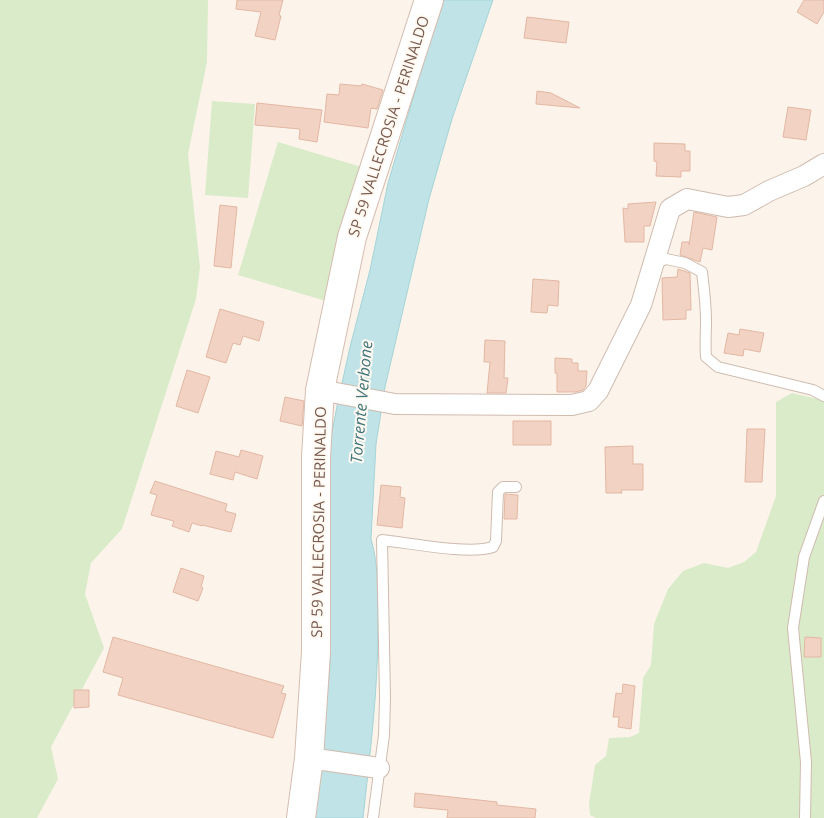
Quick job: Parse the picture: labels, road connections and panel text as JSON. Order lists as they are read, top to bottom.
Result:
{
  "streets": {
    "main road": ["SP 59 VALLECROSIA - PERINALDO"]
  },
  "water": ["Torrente Verbone"]
}
